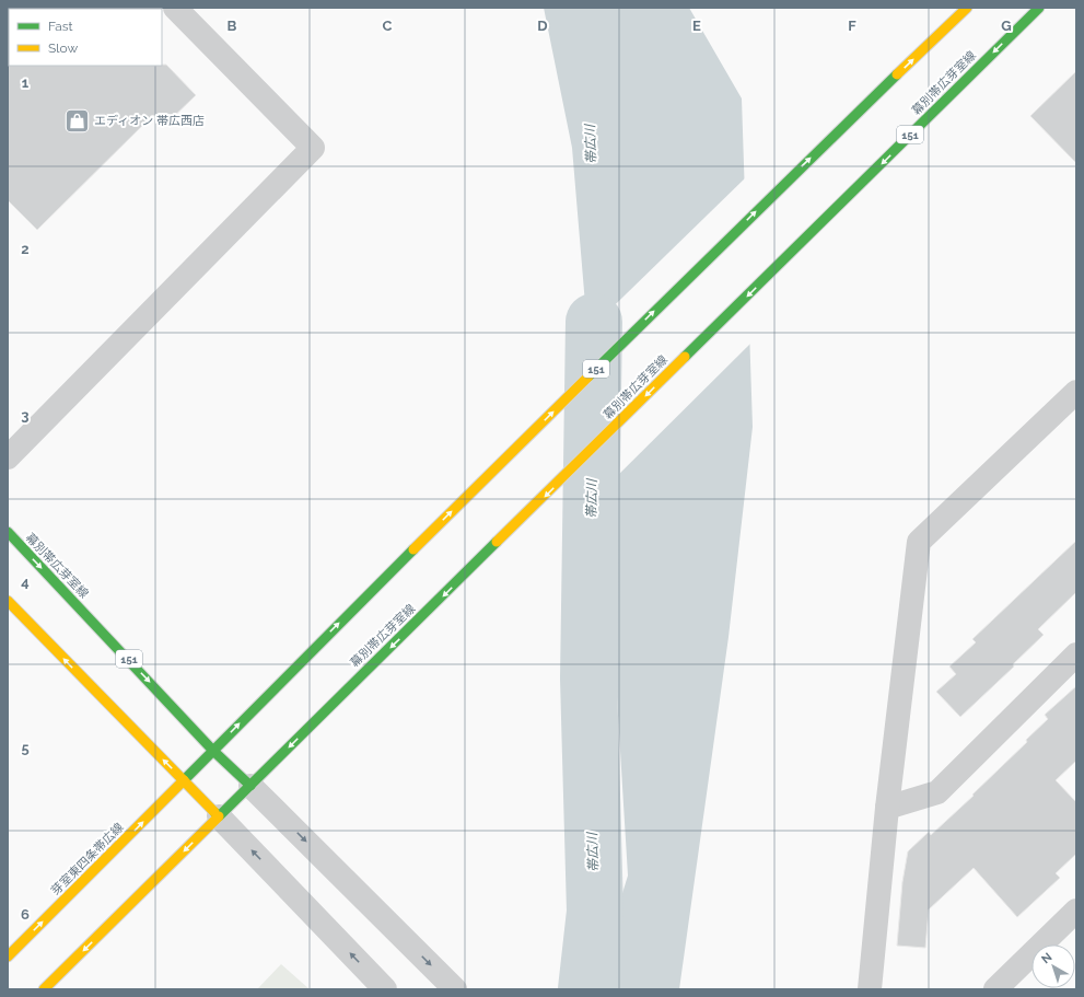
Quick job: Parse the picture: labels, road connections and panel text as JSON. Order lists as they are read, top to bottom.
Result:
{
  "streets": {
    "main road": ["幕別帯広芽室線", "151", "芽室東四条帯広線"]
  },
  "crossings": [
    ["幕別帯広芽室線", "151"],
    ["151", "芽室東四条帯広線"]
  ],
  "water": ["帯広川"],
  "places": {
    "shop": ["エディオン 帯広西店"]
  },
  "legend": ["Fast", "Slow"],
  "north": "top left",
  "grid": {
    "columns": [
      "B",
      "C",
      "D",
      "E",
      "F",
      "G"
    ],
    "rows": [
      "1",
      "2",
      "3",
      "4",
      "5",
      "6"
    ]
  }
}
